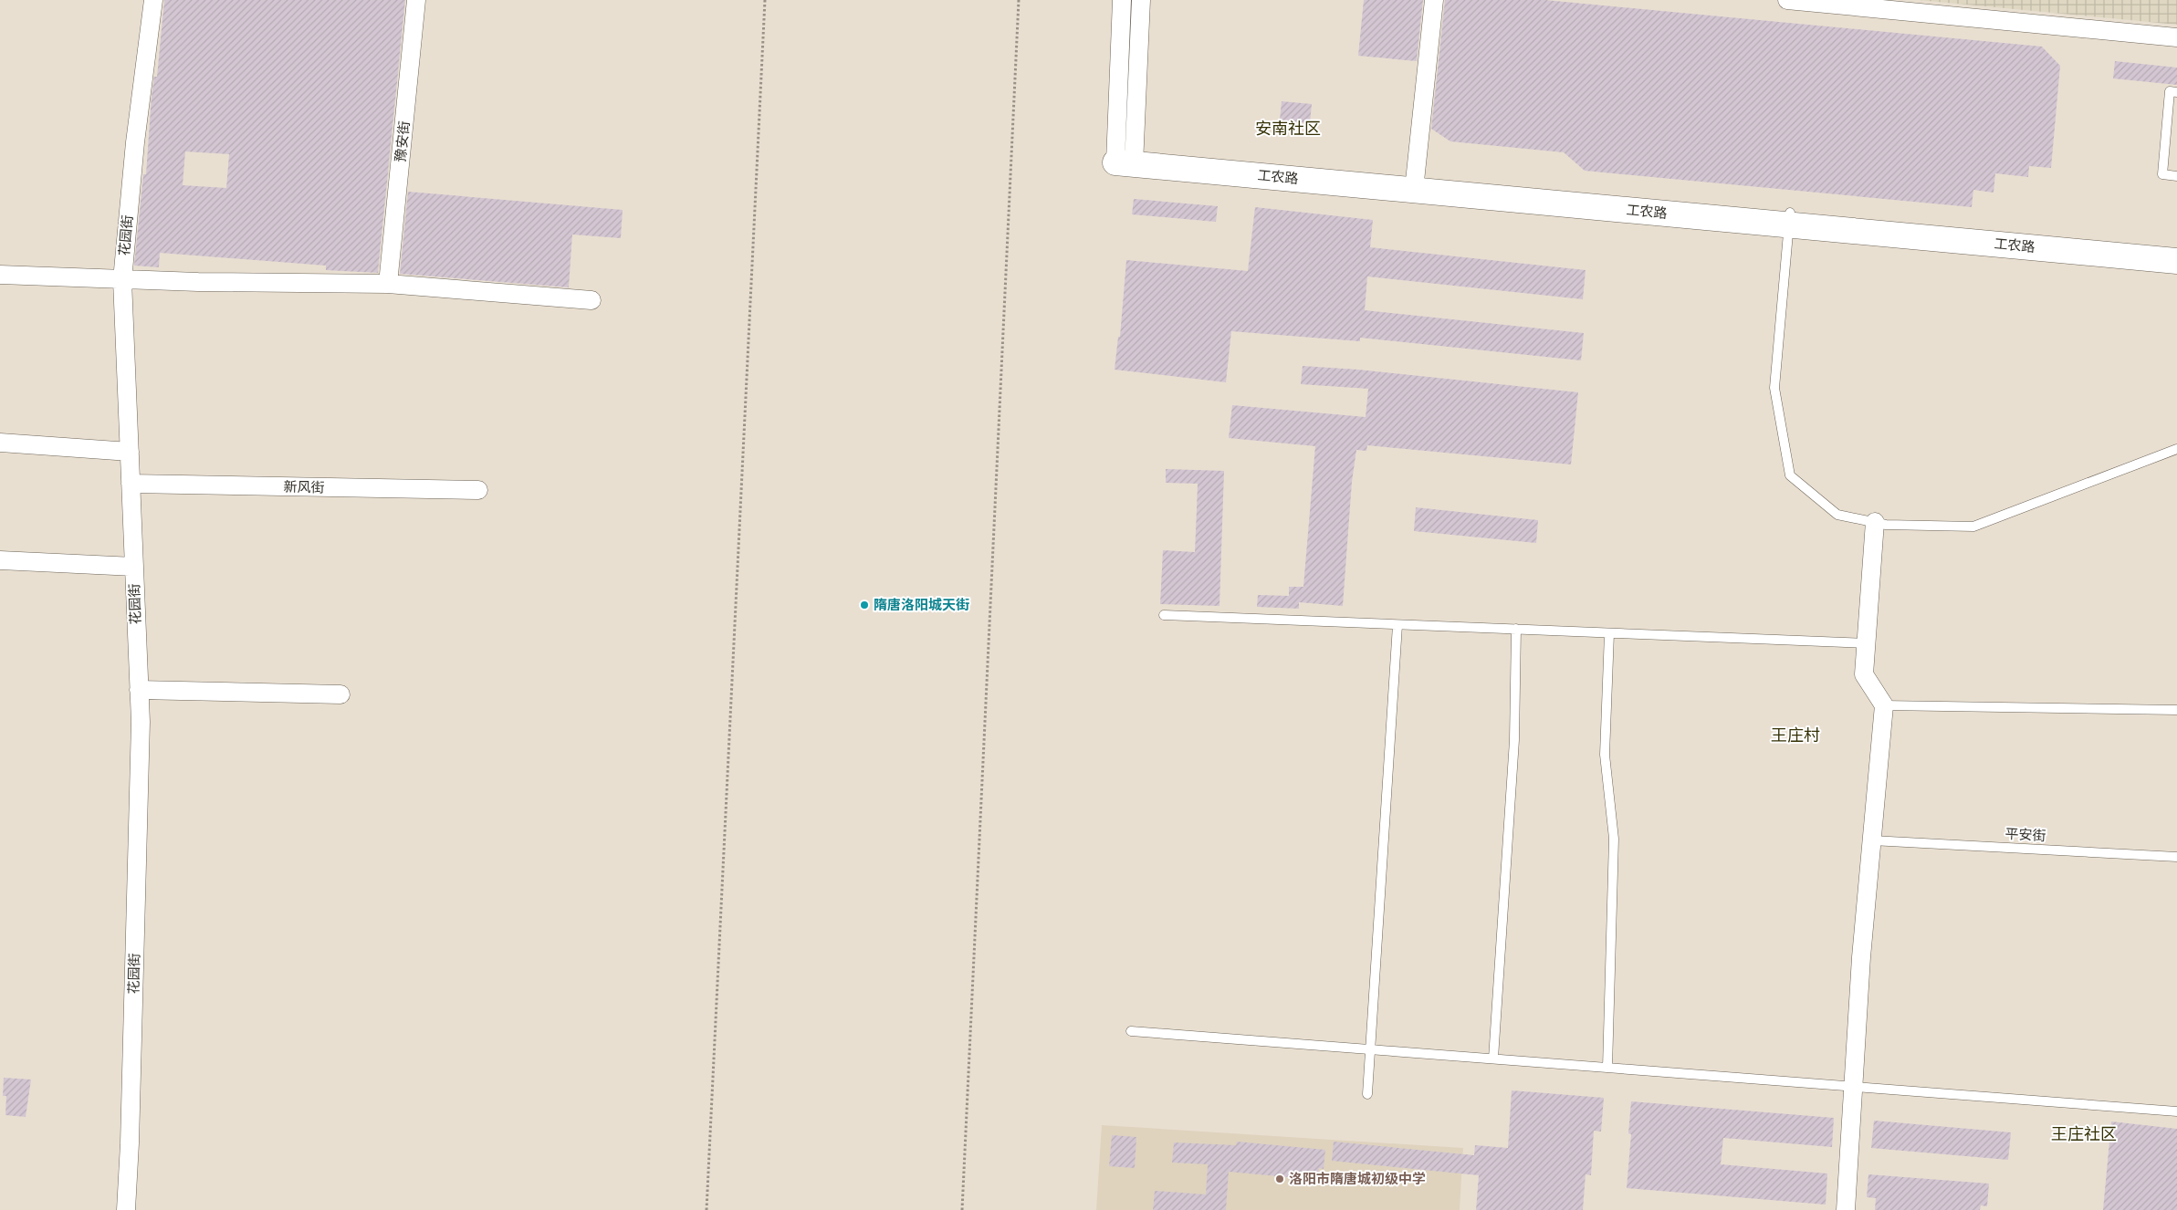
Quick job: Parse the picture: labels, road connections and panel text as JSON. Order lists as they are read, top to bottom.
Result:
{
  "streets": {
    "street": [
      "豫安街",
      "工农路",
      "花园街",
      "新风街"
    ],
    "lane": ["平安街"]
  },
  "crossings": [
    ["花园街", "新风街"]
  ],
  "districts": ["安南社区", "王庄村", "王庄社区"],
  "places": ["隋唐洛阳城天街", "洛阳市隋唐城初级中学"]
}
